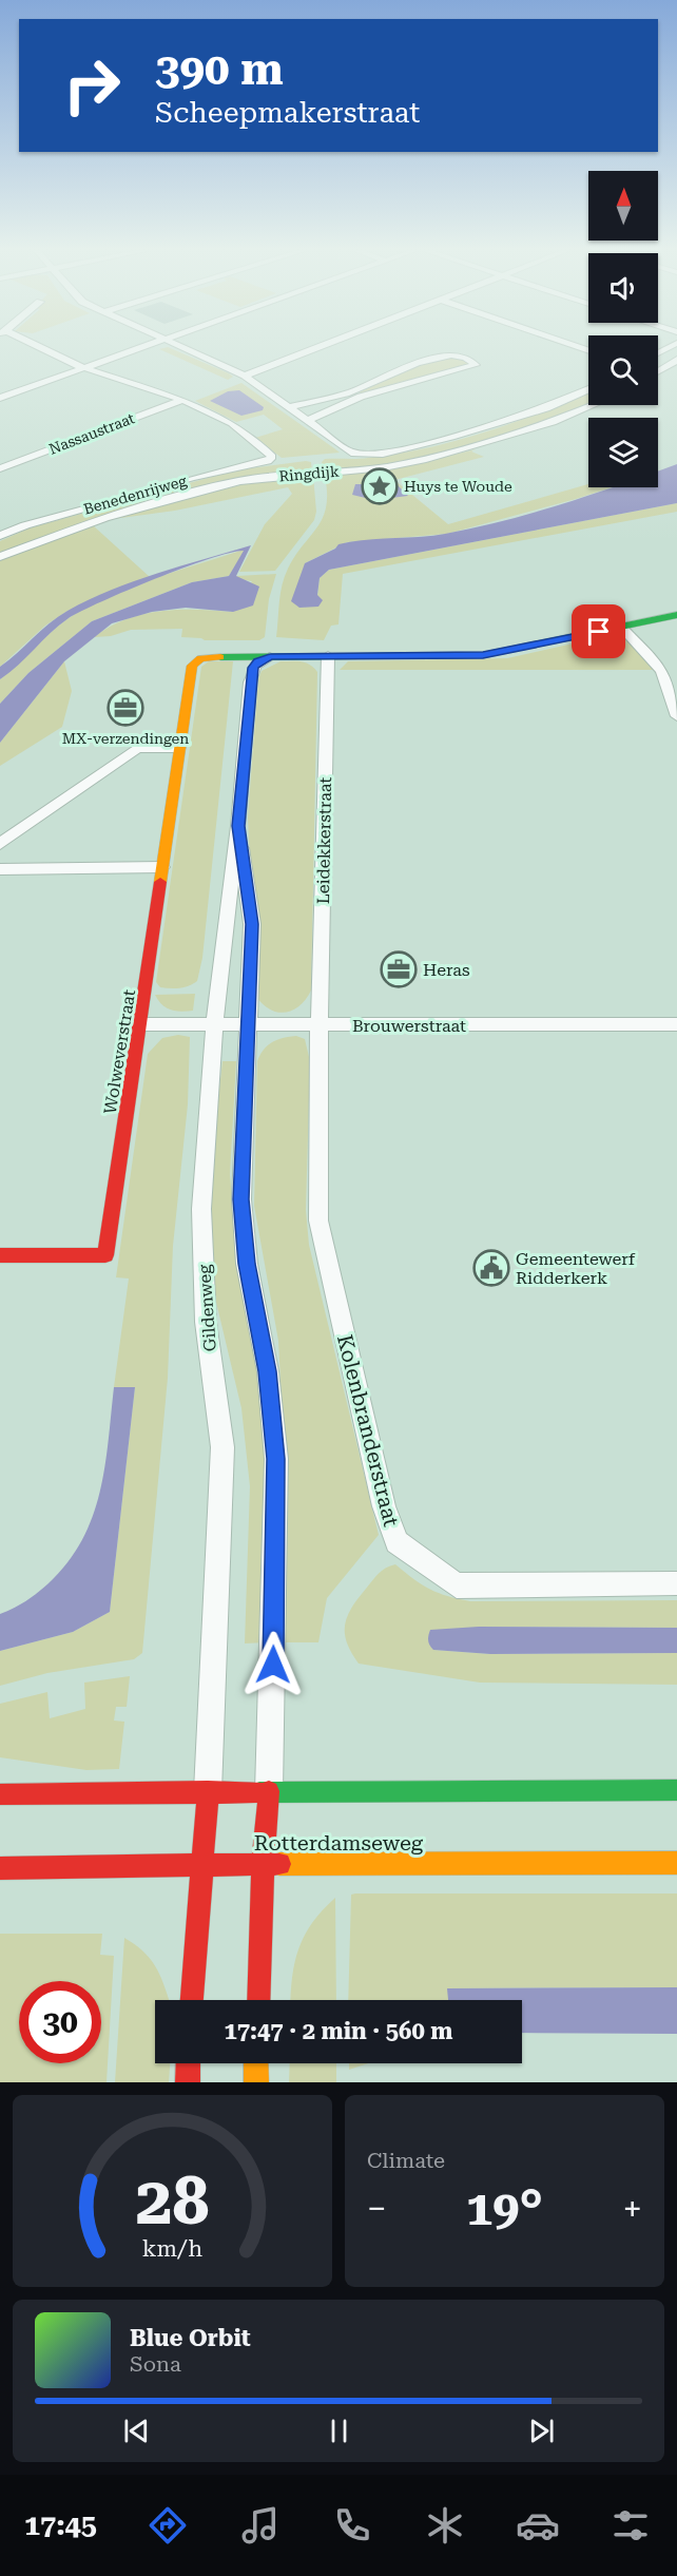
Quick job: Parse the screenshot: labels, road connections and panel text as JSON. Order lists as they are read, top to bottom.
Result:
{
  "streets": {
    "street": [
      "Nassaustraat",
      "Ringdijk",
      "Benedenrijweg",
      "Leidekkerstraat",
      "Brouwerstraat",
      "Wolweverstraat",
      "Gildenweg",
      "Kolenbranderstraat",
      "Rotterdamseweg"
    ]
  },
  "crossings": [
    ["Nassaustraat", "Benedenrijweg"],
    ["Leidekkerstraat", "Brouwerstraat"],
    ["Leidekkerstraat", "Wolweverstraat"],
    ["Leidekkerstraat", "Kolenbranderstraat"],
    ["Brouwerstraat", "Wolweverstraat"],
    ["Brouwerstraat", "Gildenweg"],
    ["Brouwerstraat", "Kolenbranderstraat"],
    ["Wolweverstraat", "Gildenweg"]
  ],
  "places": {
    "place": ["Huys te Woude"],
    "office": ["MX-verzendingen", "Heras"],
    "public building": ["Gemeentewerf Ridderkerk"]
  },
  "north": "top",
  "page": {
    "turn": ["390 m", "Scheepmakerstraat"],
    "limit": "30",
    "trip": "17:47 · 2 min · 560 m",
    "tile": "Climate",
    "heat": ["−", "19°", "+"],
    "song": ["Blue Orbit", "Sona"],
    "tabs": "17:45",
    "gauge": ["28", "km/h"]
  }
}
